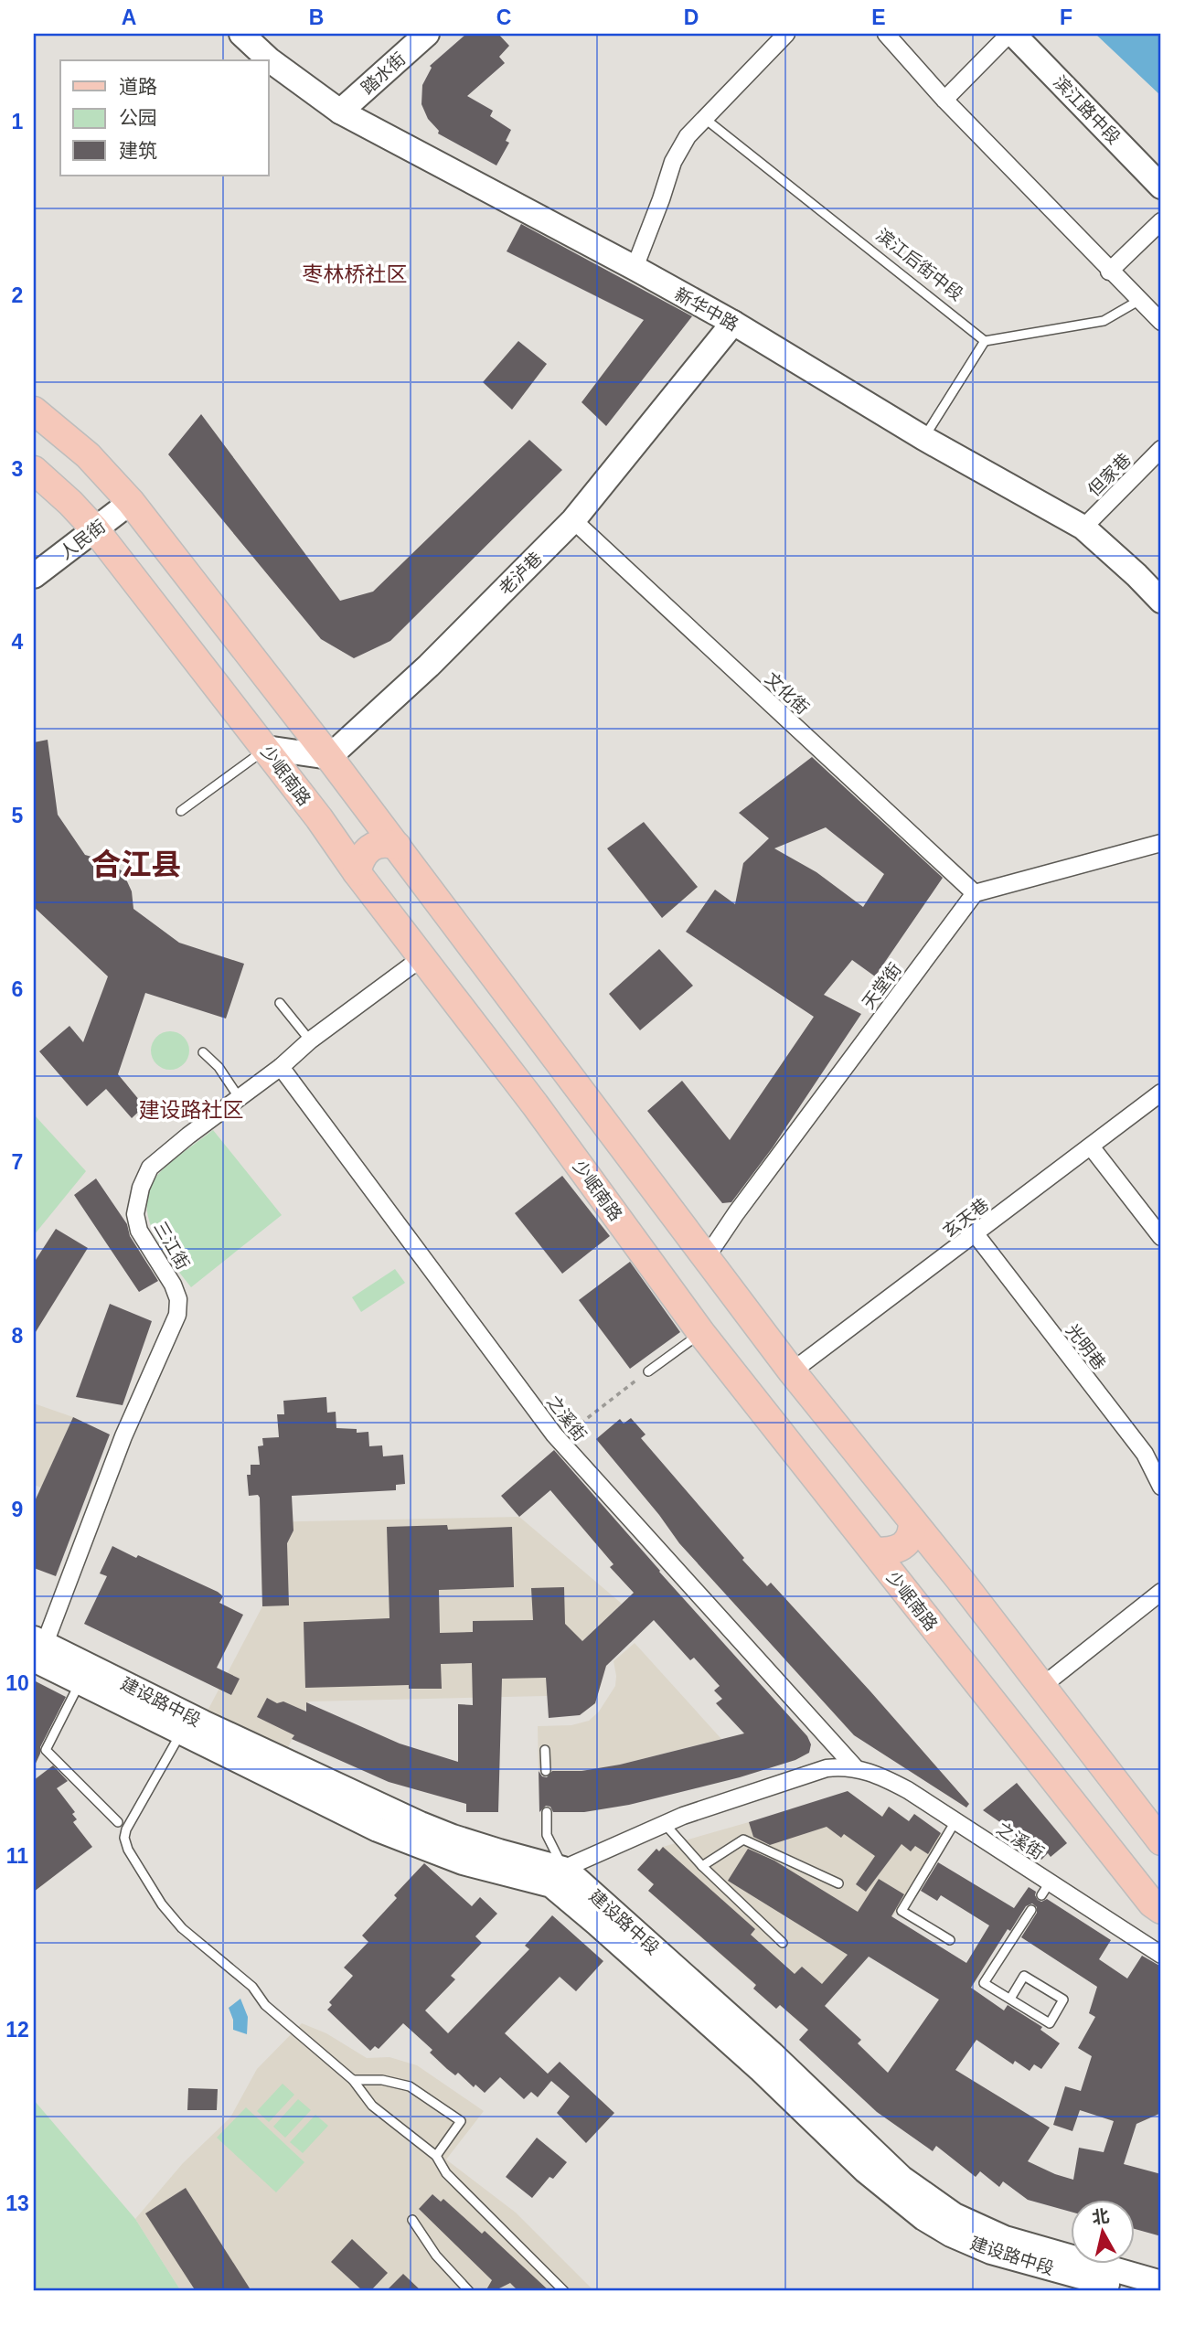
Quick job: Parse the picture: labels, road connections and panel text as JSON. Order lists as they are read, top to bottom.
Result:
{
  "streets": {
    "main road": [
      "踏水街",
      "滨江路中段",
      "新华中路",
      "人民街",
      "老泸巷",
      "少岷南路",
      "建设路中段"
    ],
    "street": [
      "但家巷",
      "文化街",
      "天堂街",
      "玄天巷",
      "三江街",
      "光明巷",
      "之溪街"
    ],
    "lane": ["滨江后街中段"]
  },
  "crossings": [
    ["踏水街", "新华中路"],
    ["新华中路", "但家巷"],
    ["新华中路", "老泸巷"],
    ["人民街", "少岷南路"],
    ["老泸巷", "文化街"],
    ["文化街", "天堂街"],
    ["少岷南路", "三江街"],
    ["玄天巷", "光明巷"],
    ["三江街", "之溪街"],
    ["三江街", "建设路中段"],
    ["之溪街", "建设路中段"]
  ],
  "districts": ["枣林桥社区", "合江县", "建设路社区"],
  "legend": ["道路", "公园", "建筑"],
  "north": "top",
  "grid": {
    "columns": [
      "A",
      "B",
      "C",
      "D",
      "E",
      "F"
    ],
    "rows": [
      "1",
      "2",
      "3",
      "4",
      "5",
      "6",
      "7",
      "8",
      "9",
      "10",
      "11",
      "12",
      "13"
    ]
  }
}
